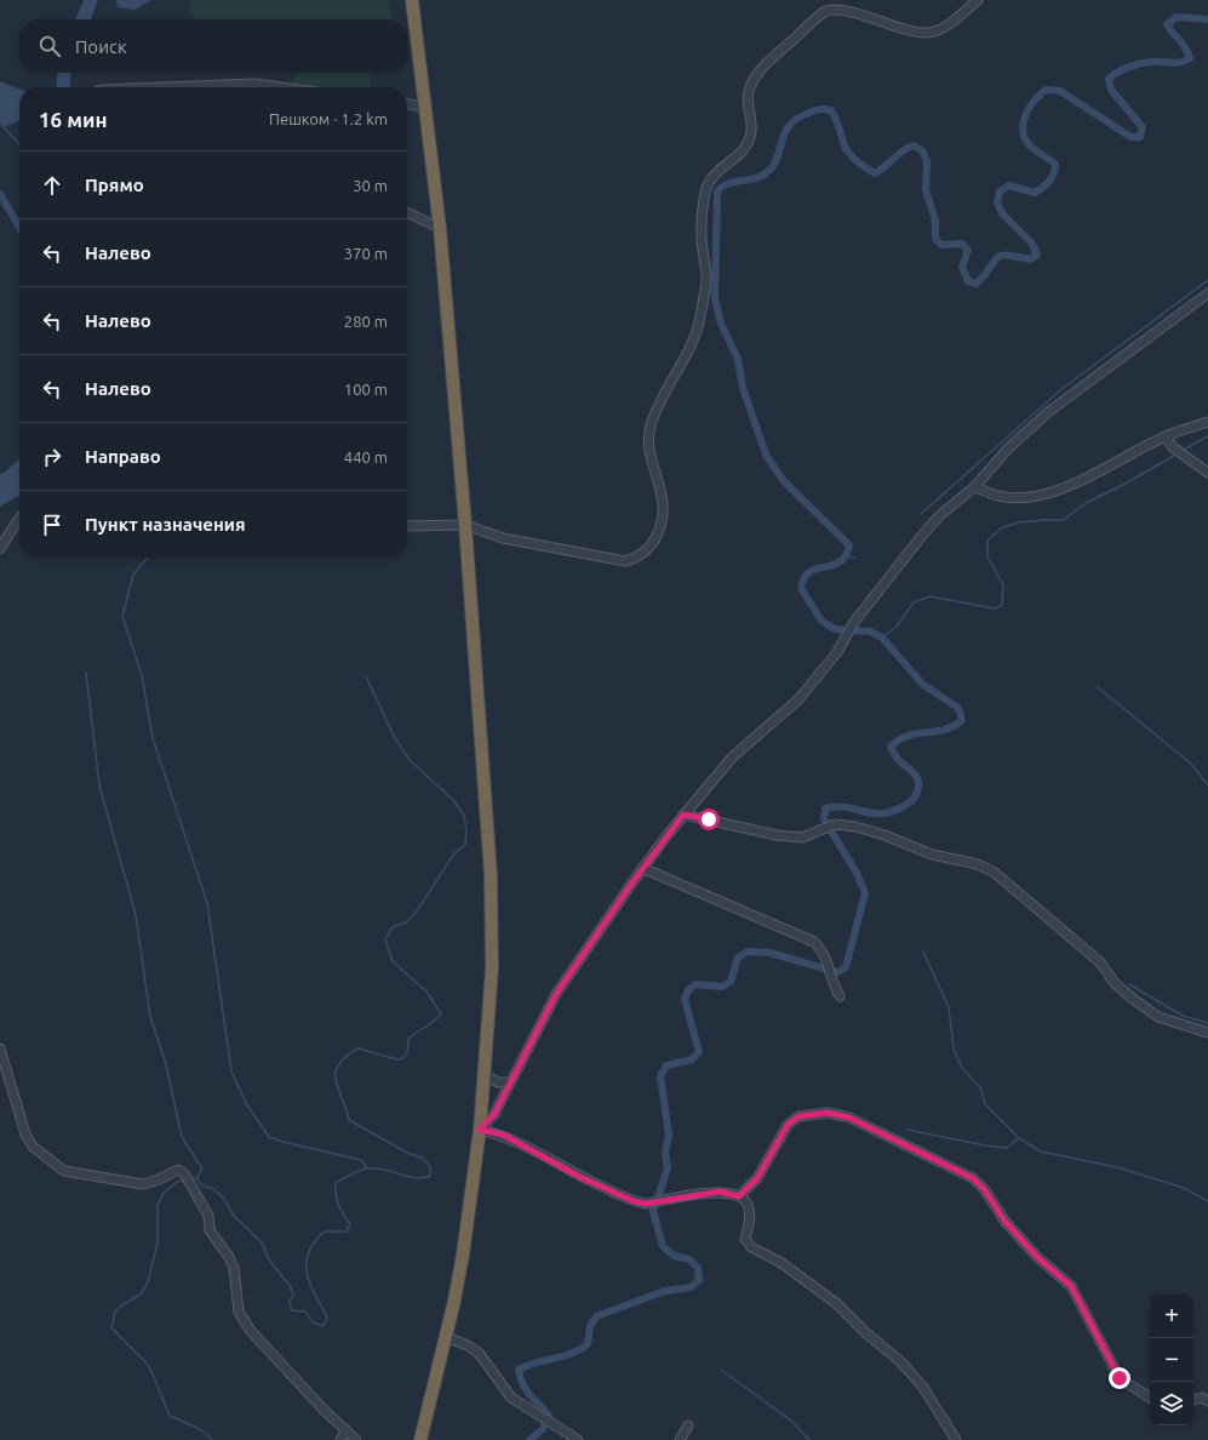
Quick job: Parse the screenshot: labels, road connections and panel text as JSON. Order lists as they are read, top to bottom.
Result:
{
  "page": {
    "search": "Поиск",
    "heading": ["16 мин", "Пешком · 1.2 km"],
    "list": [
      ["Прямо", "30 m"],
      ["Налево", "370 m"],
      ["Налево", "280 m"],
      ["Налево", "100 m"],
      ["Направо", "440 m"],
      "Пункт назначения"
    ],
    "map_buttons": ["+", "−"]
  }
}
